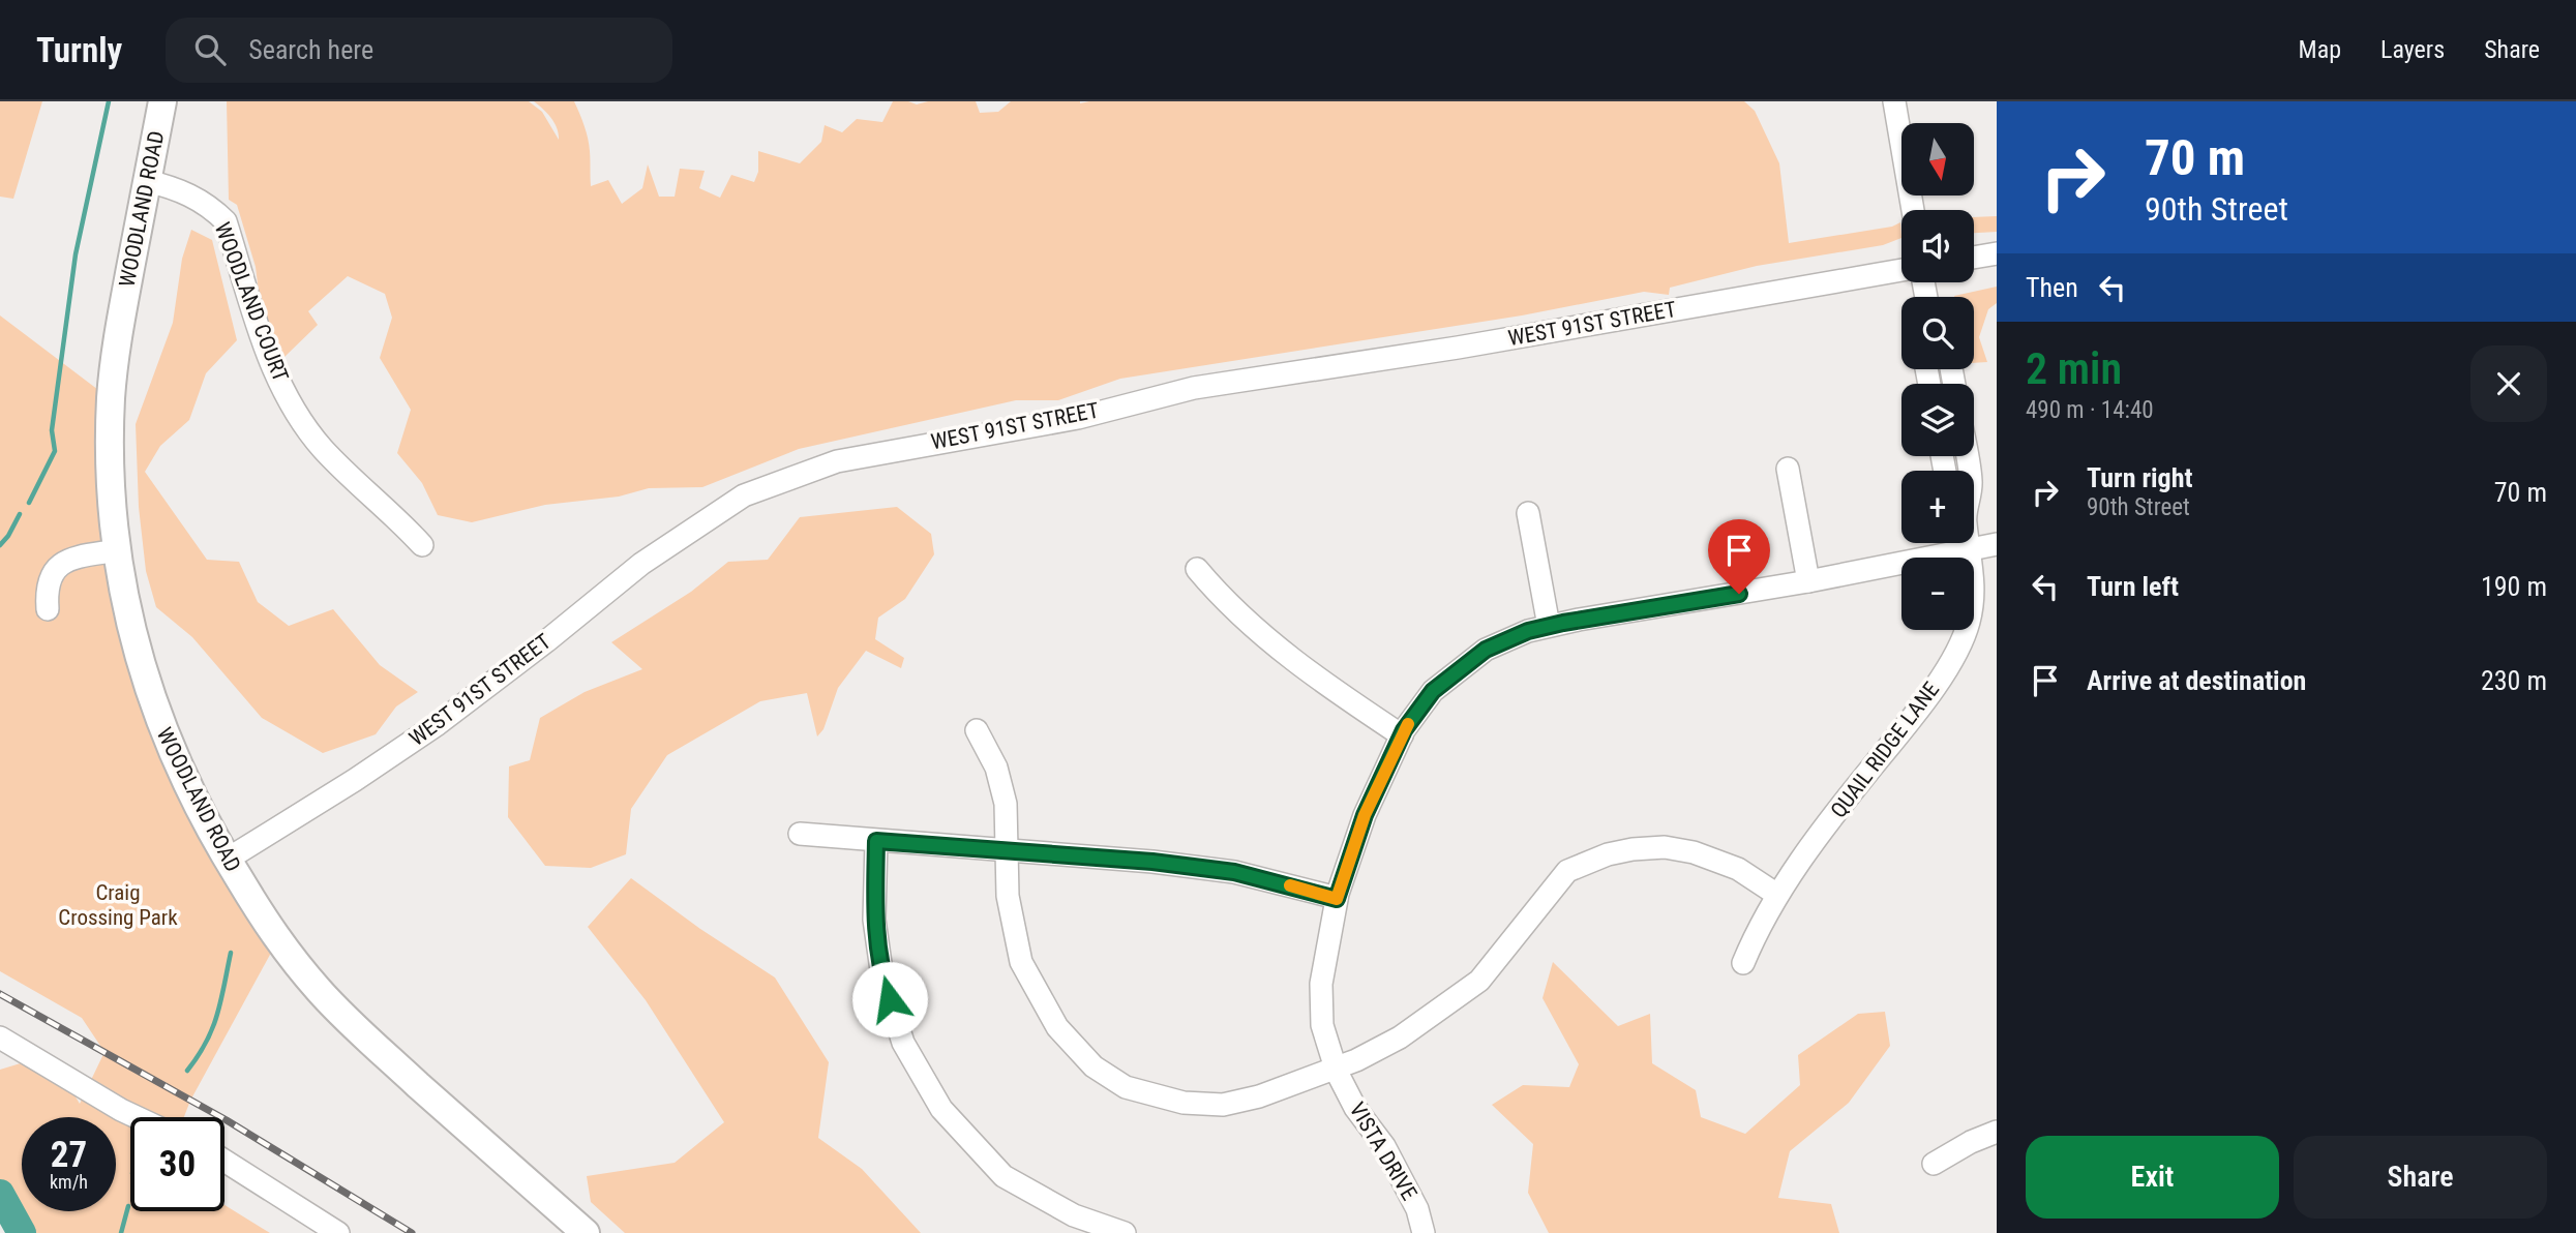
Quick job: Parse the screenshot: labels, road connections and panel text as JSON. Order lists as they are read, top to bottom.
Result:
{
  "streets": {
    "main road": ["WOODLAND ROAD"],
    "street": [
      "WOODLAND COURT",
      "WEST 91ST STREET",
      "QUAIL RIDGE LANE",
      "VISTA DRIVE"
    ]
  },
  "crossings": [
    ["WOODLAND ROAD", "WOODLAND COURT"],
    ["WOODLAND ROAD", "WEST 91ST STREET"],
    ["QUAIL RIDGE LANE", "VISTA DRIVE"]
  ],
  "parks": ["Craig Crossing Park"],
  "north": "bottom",
  "page": {
    "header": "Turnly",
    "search": "Search here",
    "nav": ["Map", "Layers", "Share"],
    "turn": ["70 m", "90th Street"],
    "map_buttons": ["+", "−"],
    "then": "Then",
    "heading": ["2 min", "490 m · 14:40"],
    "list": [
      {
        "name": "Turn right",
        "note": "90th Street",
        "value": "70 m"
      },
      {
        "name": "Turn left",
        "value": "190 m"
      },
      {
        "name": "Arrive at destination",
        "value": "230 m"
      }
    ],
    "speed": "27 km/h",
    "limit": "30",
    "buttons": ["Exit", "Share"]
  }
}
